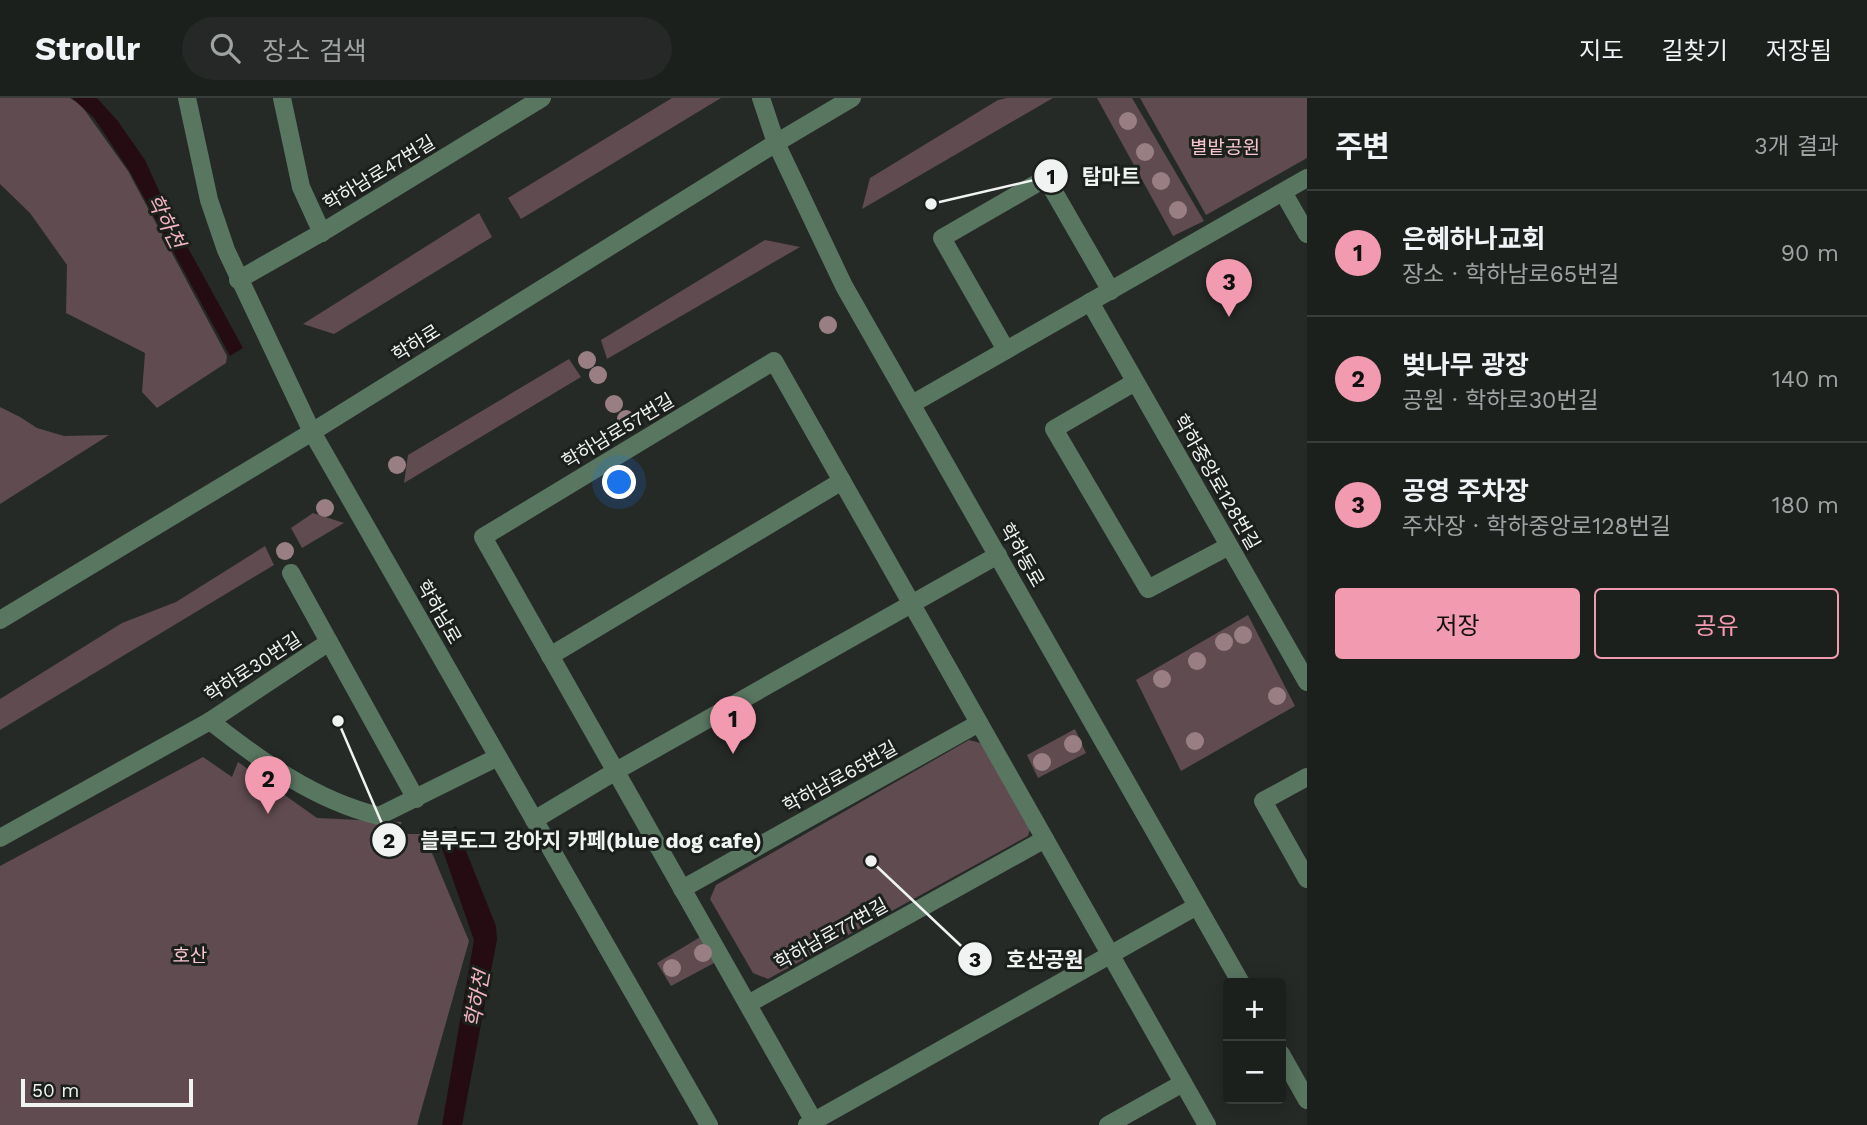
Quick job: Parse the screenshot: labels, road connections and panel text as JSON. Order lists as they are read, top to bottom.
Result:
{
  "streets": {
    "street": [
      "학하남로47번길",
      "학하로",
      "학하남로57번길",
      "학하중앙로128번길",
      "학하동로",
      "학하남로",
      "학하로30번길",
      "학하남로65번길",
      "학하남로77번길"
    ]
  },
  "crossings": [
    ["학하로", "학하동로"],
    ["학하로", "학하남로"]
  ],
  "water": ["학하천"],
  "parks": ["별밭공원", "호산"],
  "places": ["탑마트", "블루도그 강아지 카페(blue dog cafe)", "호산공원"],
  "scale_bar": "50 m",
  "page": {
    "header": "Strollr",
    "search": "장소 검색",
    "nav": ["지도", "길찾기", "저장됨"],
    "heading": ["주변", "3개 결과"],
    "list": [
      {
        "mark": "1",
        "name": "은혜하나교회",
        "note": "장소 · 학하남로65번길",
        "value": "90 m"
      },
      {
        "mark": "2",
        "name": "벚나무 광장",
        "note": "공원 · 학하로30번길",
        "value": "140 m"
      },
      {
        "mark": "3",
        "name": "공영 주차장",
        "note": "주차장 · 학하중앙로128번길",
        "value": "180 m"
      }
    ],
    "pins": ["3", "1", "2"],
    "buttons": ["저장", "공유"],
    "map_buttons": ["+", "−"],
    "scale": "50 m"
  }
}
